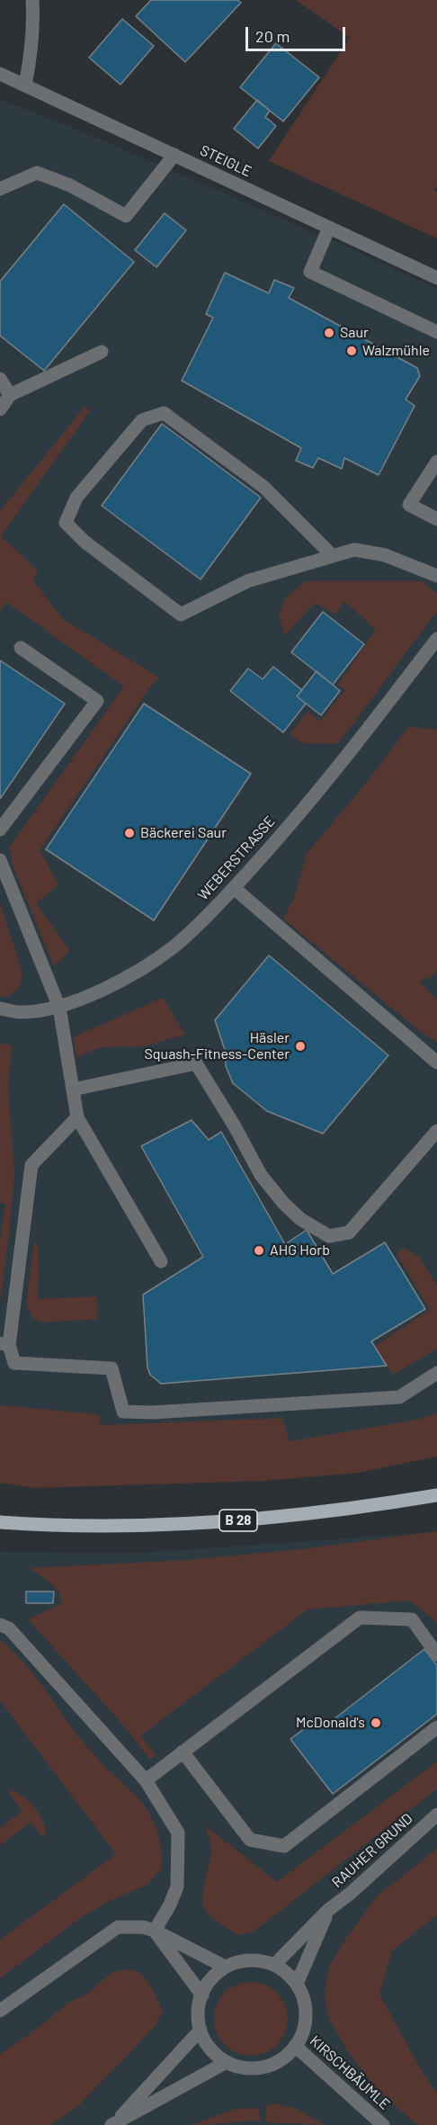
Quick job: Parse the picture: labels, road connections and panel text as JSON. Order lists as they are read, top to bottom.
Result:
{
  "streets": {
    "main road": ["B 28"],
    "street": [
      "STEIGLE",
      "WEBERSTRASSE",
      "RAUHER GRUND",
      "KIRSCHBÄUMLE"
    ]
  },
  "crossings": [
    ["RAUHER GRUND", "KIRSCHBÄUMLE"]
  ],
  "places": [
    "Saur",
    "Walzmühle",
    "Bäckerei Saur",
    "Häsler Squash-Fitness-Center",
    "AHG Horb",
    "McDonald's"
  ],
  "scale_bar": "20 m"
}
